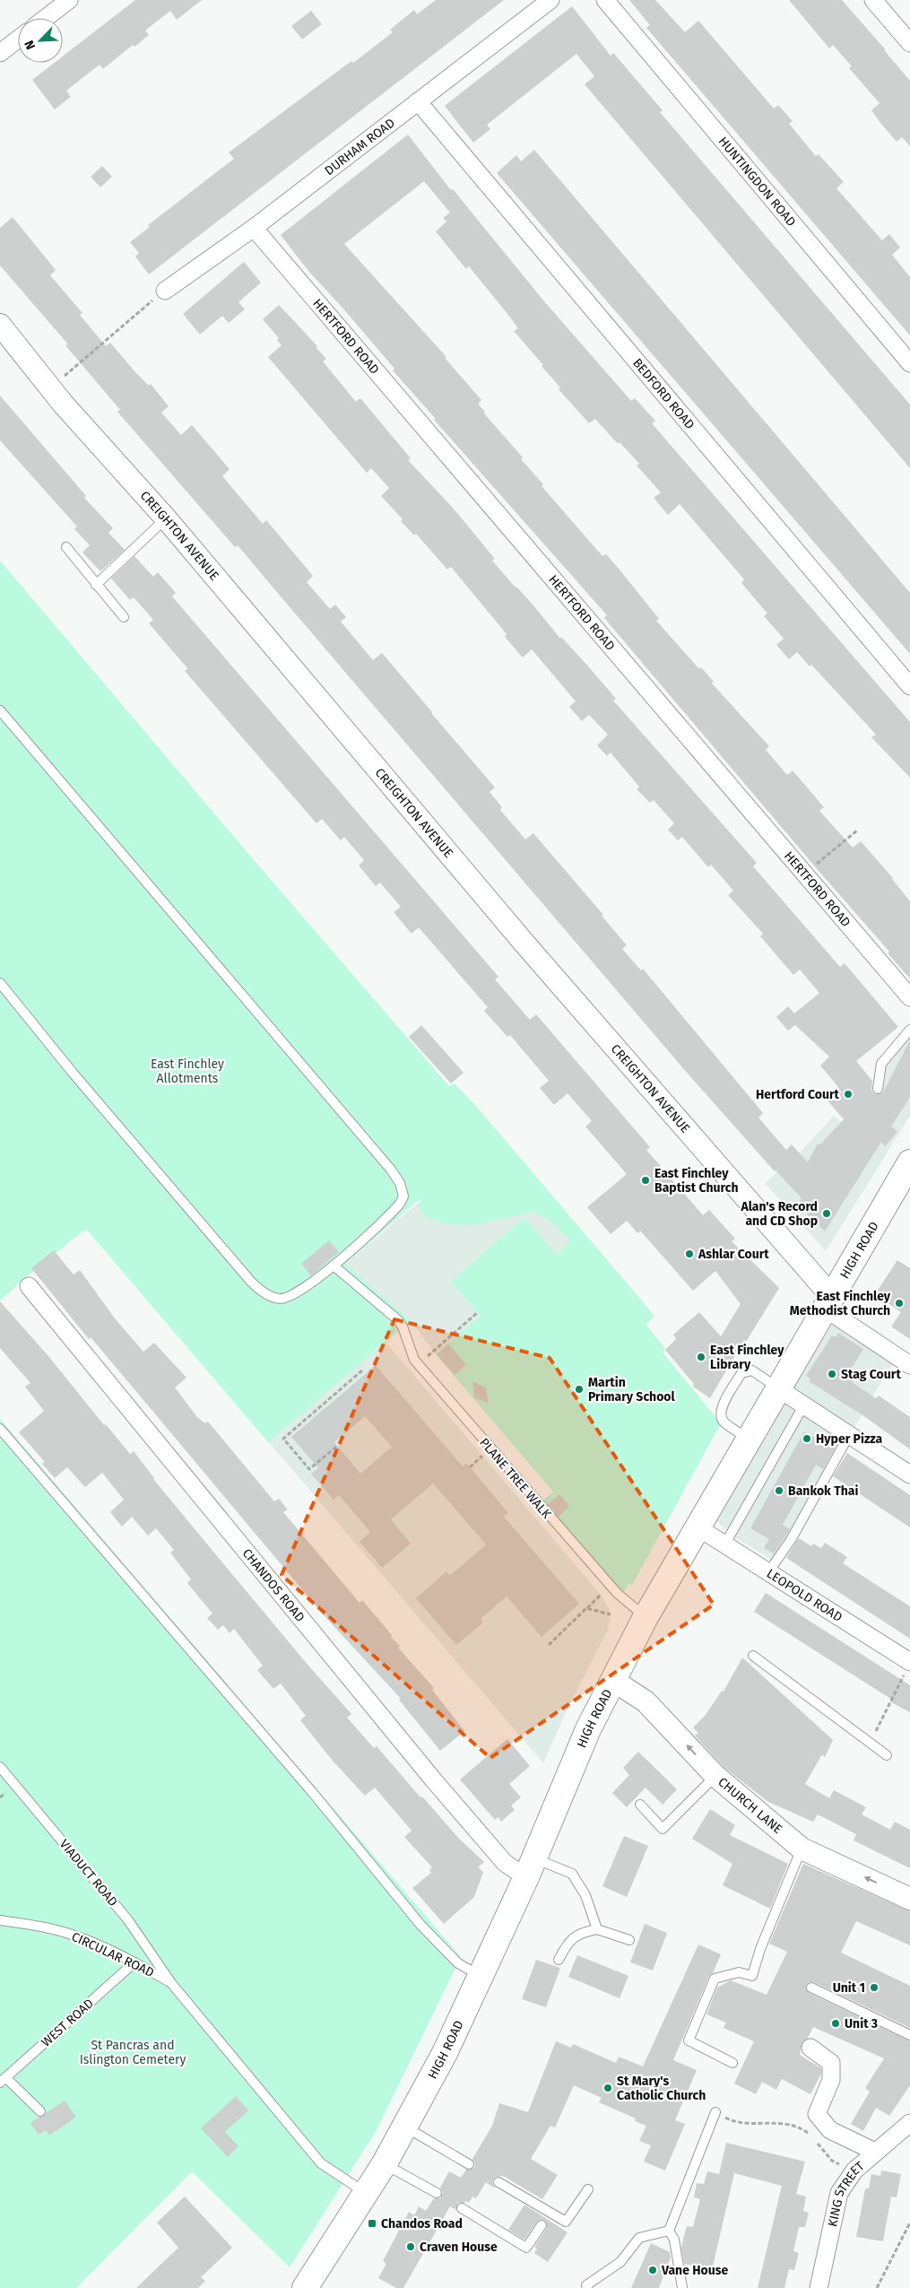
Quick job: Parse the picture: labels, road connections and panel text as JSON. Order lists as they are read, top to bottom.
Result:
{
  "streets": {
    "main road": ["HIGH ROAD"],
    "street": [
      "DURHAM ROAD",
      "HUNTINGDON ROAD",
      "HERTFORD ROAD",
      "BEDFORD ROAD",
      "CREIGHTON AVENUE",
      "CHANDOS ROAD",
      "LEOPOLD ROAD",
      "CHURCH LANE",
      "KING STREET"
    ],
    "lane": [
      "PLANE TREE WALK",
      "VIADUCT ROAD",
      "CIRCULAR ROAD",
      "WEST ROAD"
    ]
  },
  "crossings": [
    ["DURHAM ROAD", "HERTFORD ROAD"],
    ["DURHAM ROAD", "BEDFORD ROAD"],
    ["CREIGHTON AVENUE", "HIGH ROAD"],
    ["HIGH ROAD", "PLANE TREE WALK"],
    ["HIGH ROAD", "CHANDOS ROAD"],
    ["HIGH ROAD", "LEOPOLD ROAD"],
    ["HIGH ROAD", "CHURCH LANE"],
    ["HIGH ROAD", "VIADUCT ROAD"],
    ["VIADUCT ROAD", "CIRCULAR ROAD"],
    ["CIRCULAR ROAD", "WEST ROAD"]
  ],
  "one_way": ["CHURCH LANE"],
  "parks": ["East Finchley Allotments", "St Pancras and Islington Cemetery"],
  "places": {
    "other": [
      "Hertford Court",
      "East Finchley Baptist Church",
      "Alan's Record and CD Shop",
      "Ashlar Court",
      "East Finchley Methodist Church",
      "East Finchley Library",
      "Stag Court",
      "Martin Primary School",
      "Hyper Pizza",
      "Bankok Thai",
      "Unit 1",
      "Unit 3",
      "St Mary's Catholic Church",
      "Craven House",
      "Vane House"
    ],
    "transit": ["Chandos Road"]
  },
  "north": "bottom left"
}
